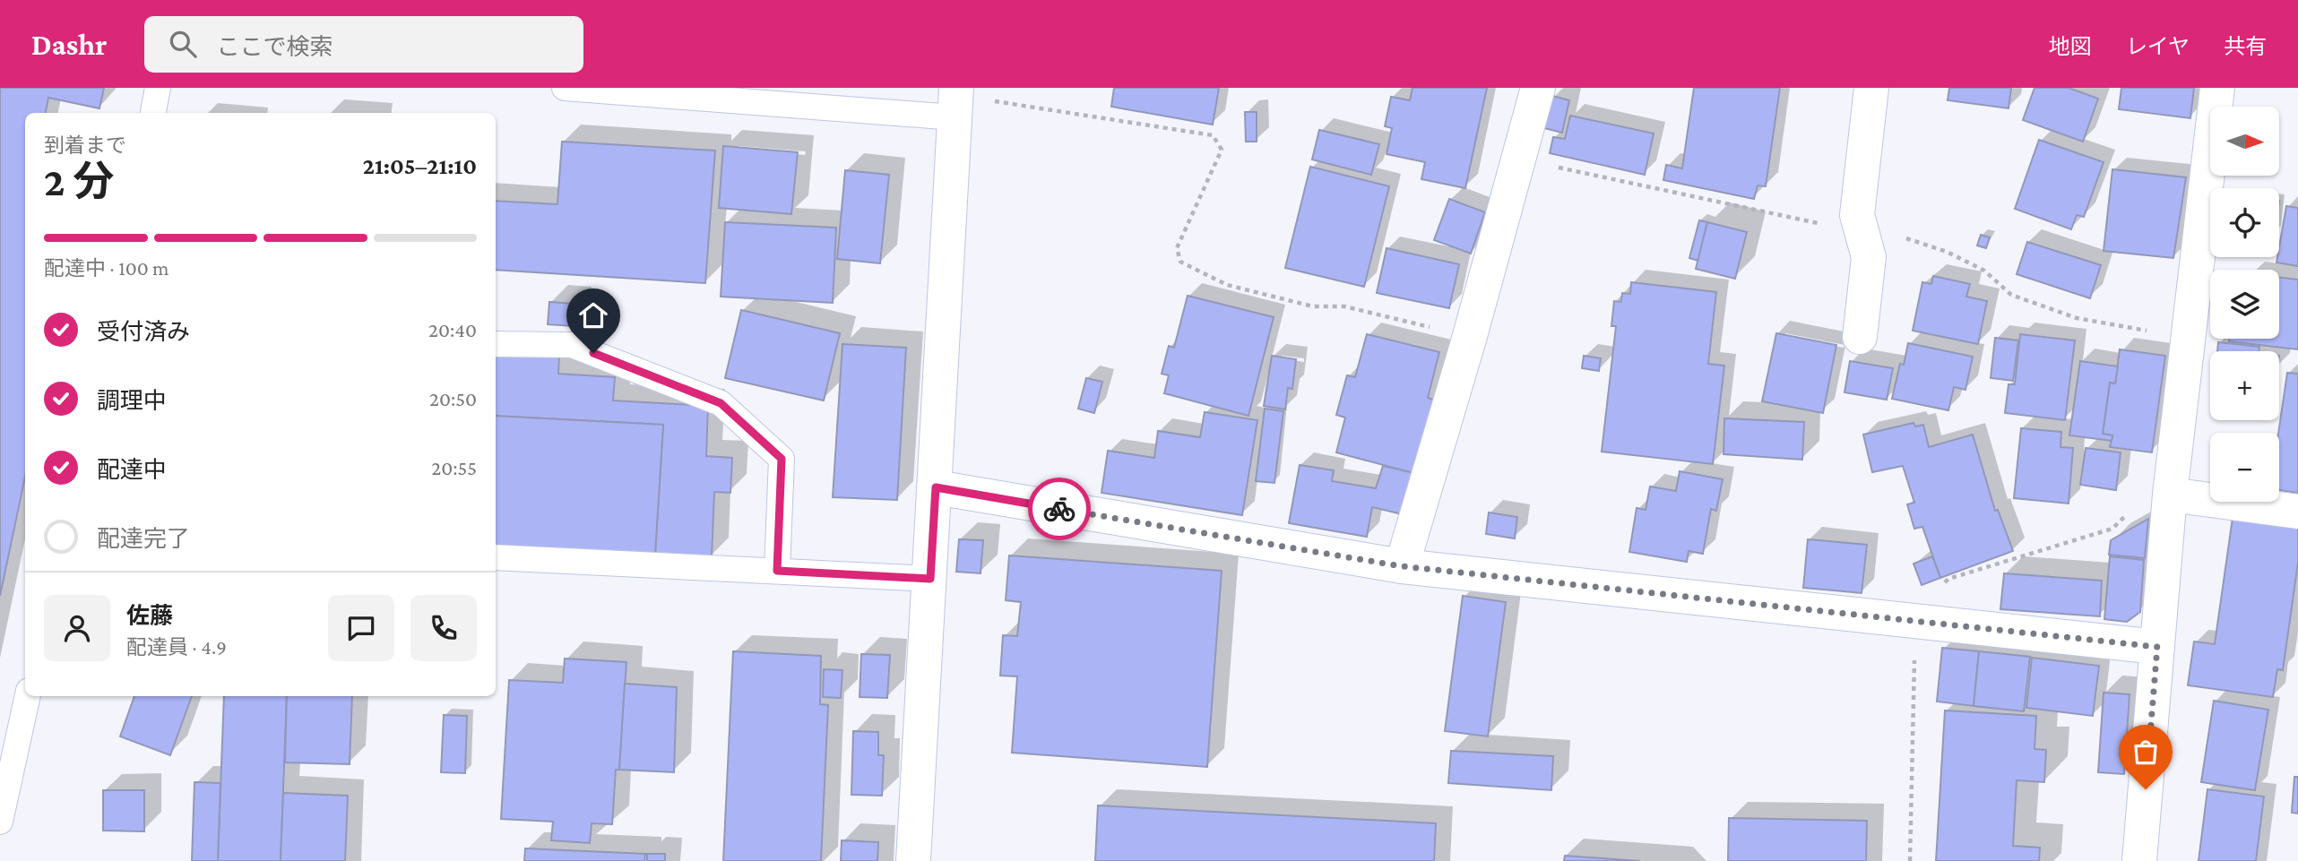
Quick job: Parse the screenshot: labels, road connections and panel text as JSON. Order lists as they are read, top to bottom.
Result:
{
  "north": "right",
  "page": {
    "header": "Dashr",
    "search": "ここで検索",
    "nav": ["地図", "レイヤ", "共有"],
    "map_buttons": ["+", "−"],
    "heading": ["2 分", "到着まで", "21:05–21:10"],
    "panel": ["佐藤", "配達員 · 4.9"],
    "bar": "配達中 · 100 m",
    "list": [
      ["受付済み", "20:40"],
      ["調理中", "20:50"],
      ["配達中", "20:55"],
      "配達完了"
    ]
  }
}
